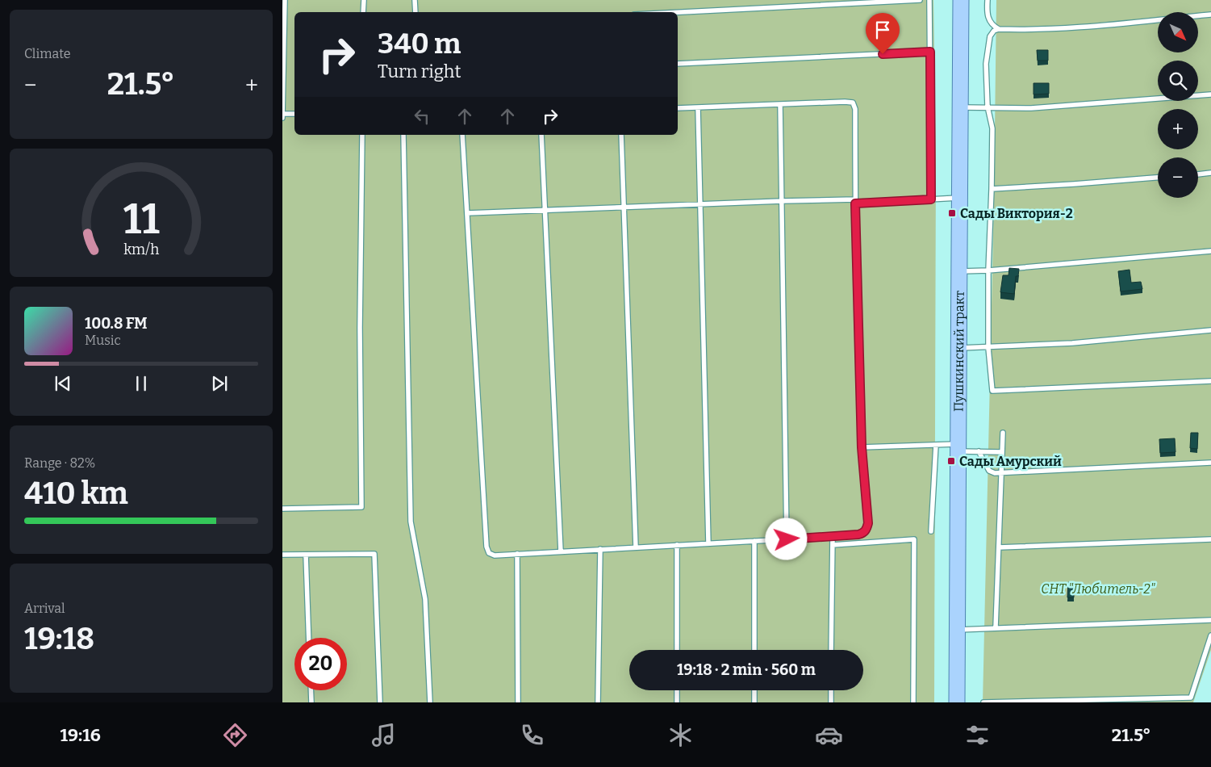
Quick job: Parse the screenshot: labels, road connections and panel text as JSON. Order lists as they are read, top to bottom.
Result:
{
  "streets": {
    "main road": ["Пушкинский тракт"]
  },
  "parks": ["СНТ \"Любитель-2\""],
  "places": {
    "transit": ["Сады Виктория-2", "Сады Амурский"]
  },
  "north": "bottom right",
  "page": {
    "tile": [
      "Climate",
      ["Range · 82%", "410 km"],
      ["Arrival", "19:18"]
    ],
    "map_buttons": ["+", "−"],
    "turn": ["340 m", "Turn right"],
    "heat": ["−", "21.5°", "+"],
    "song": ["100.8 FM", "Music"],
    "limit": "20",
    "trip": "19:18 · 2 min · 560 m",
    "tabs": ["19:16", "21.5°"],
    "gauge": ["11", "km/h"]
  }
}
